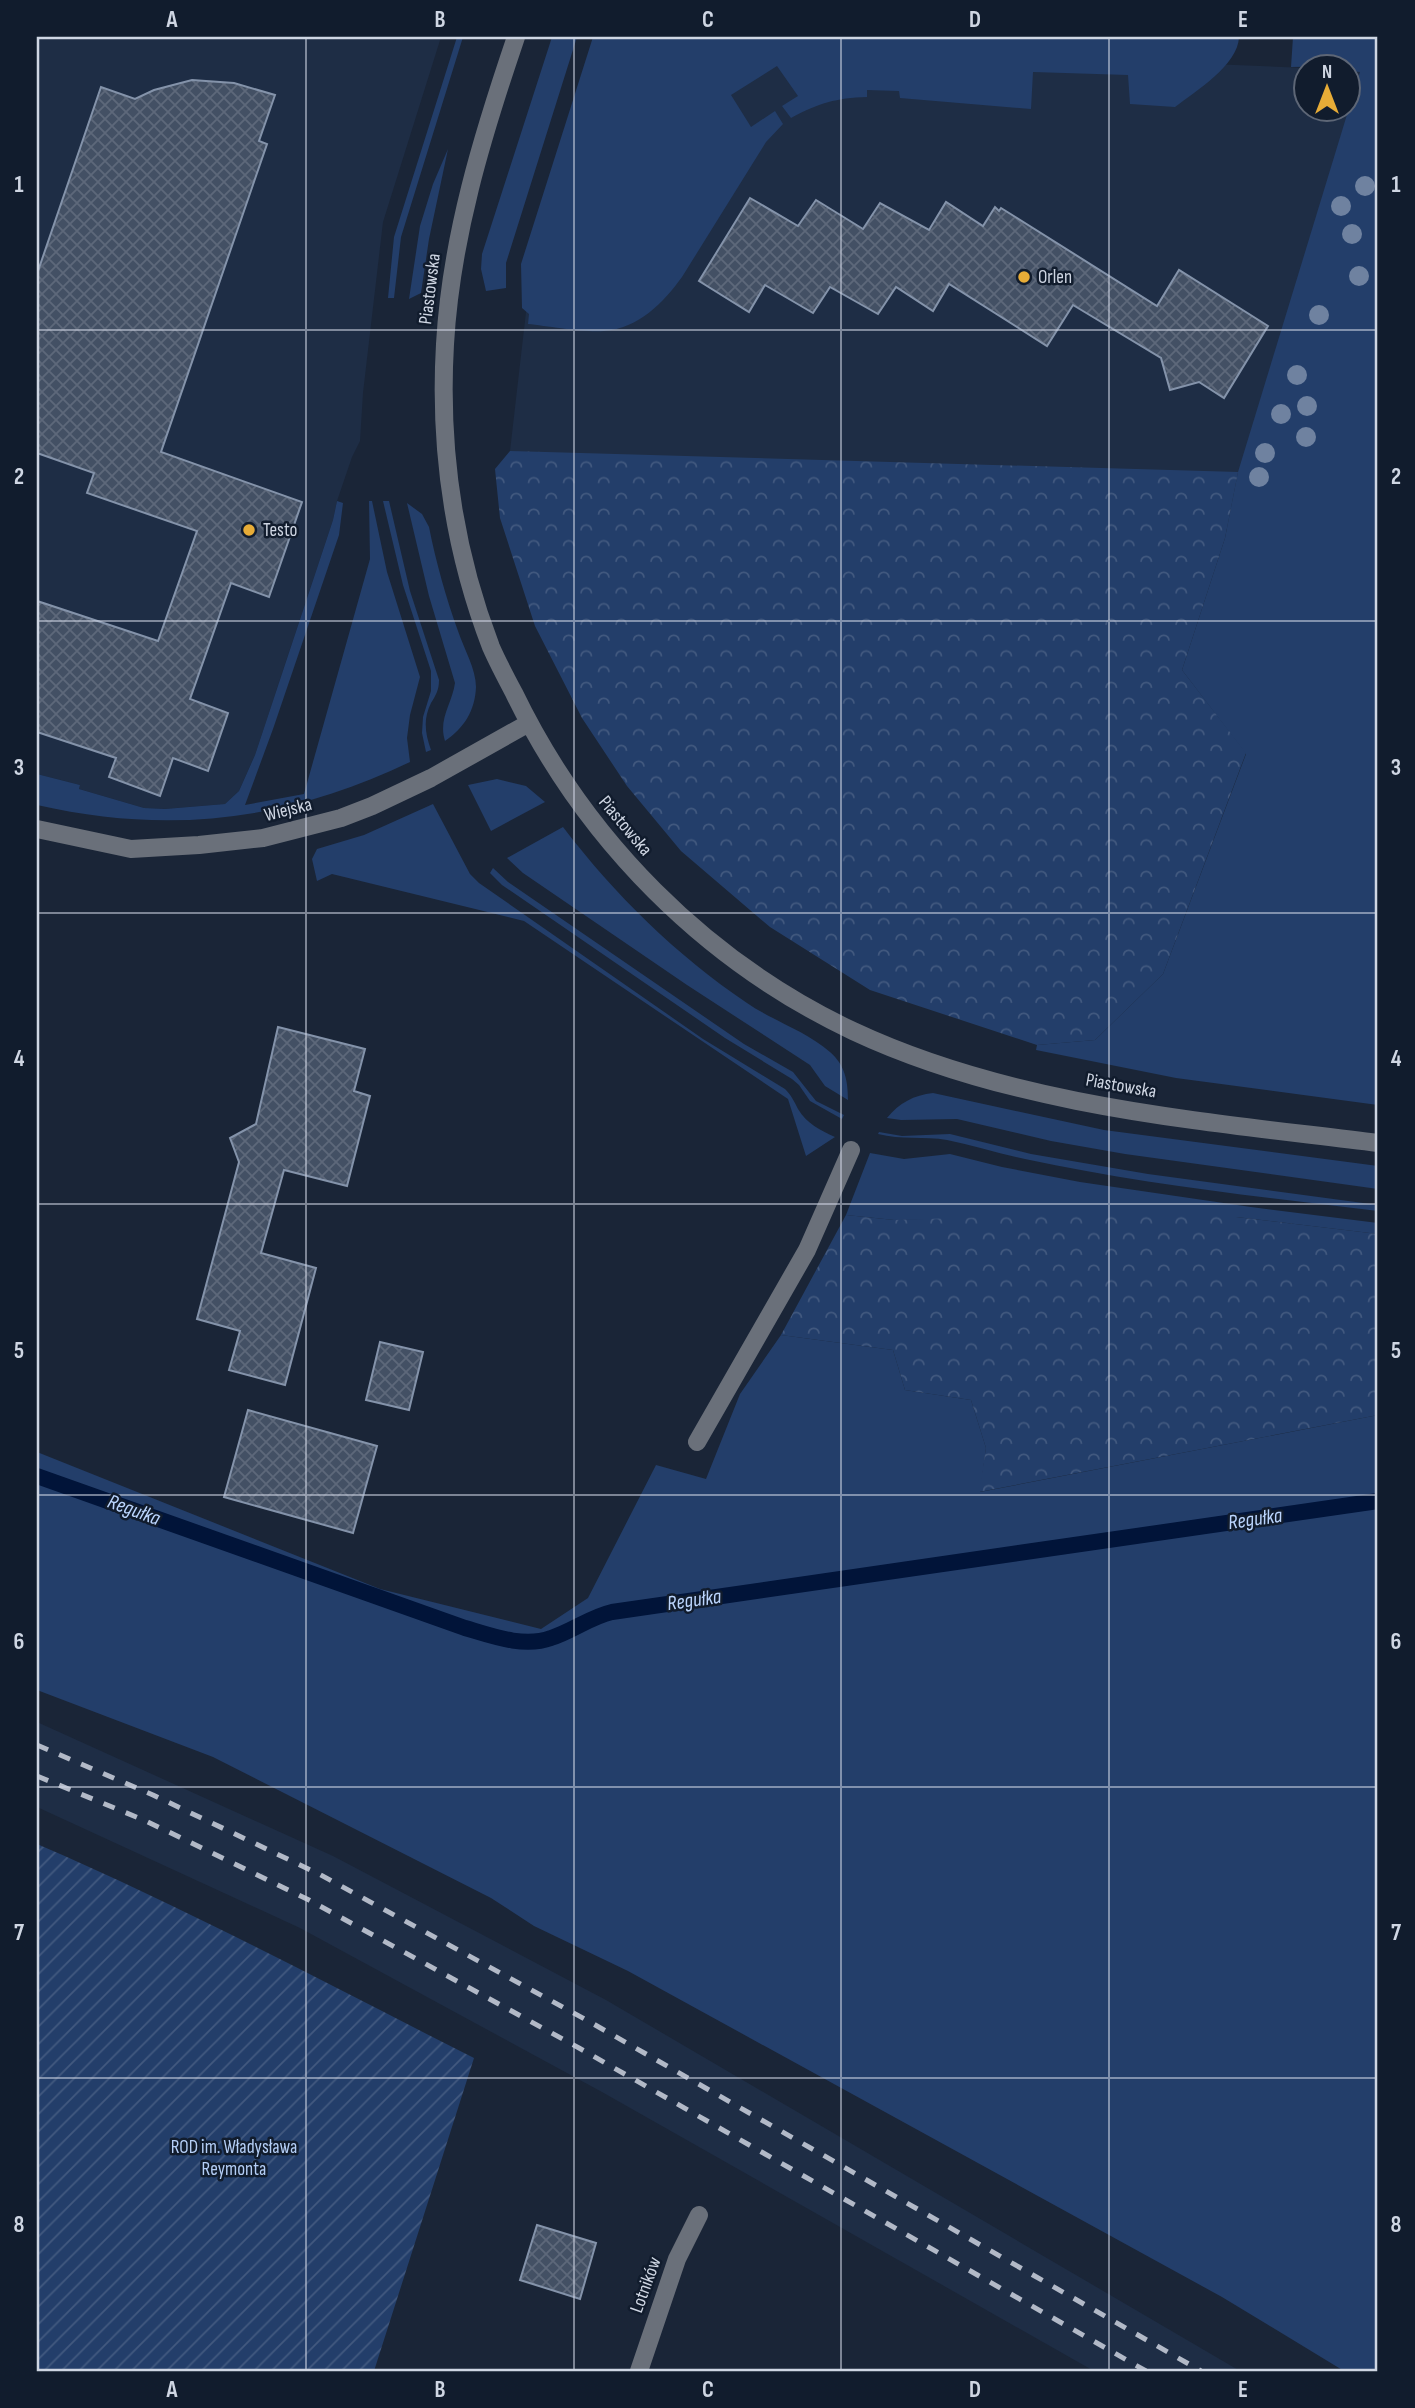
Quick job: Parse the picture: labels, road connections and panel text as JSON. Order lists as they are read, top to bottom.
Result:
{
  "streets": {
    "street": ["Piastowska", "Wiejska", "Lotników"]
  },
  "crossings": [
    ["Piastowska", "Wiejska"]
  ],
  "water": ["Regułka"],
  "parks": ["ROD im. Władysława Reymonta"],
  "places": ["Orlen", "Testo"],
  "north": "top",
  "grid": {
    "columns": [
      "A",
      "B",
      "C",
      "D",
      "E"
    ],
    "rows": [
      "1",
      "2",
      "3",
      "4",
      "5",
      "6",
      "7",
      "8"
    ]
  }
}
